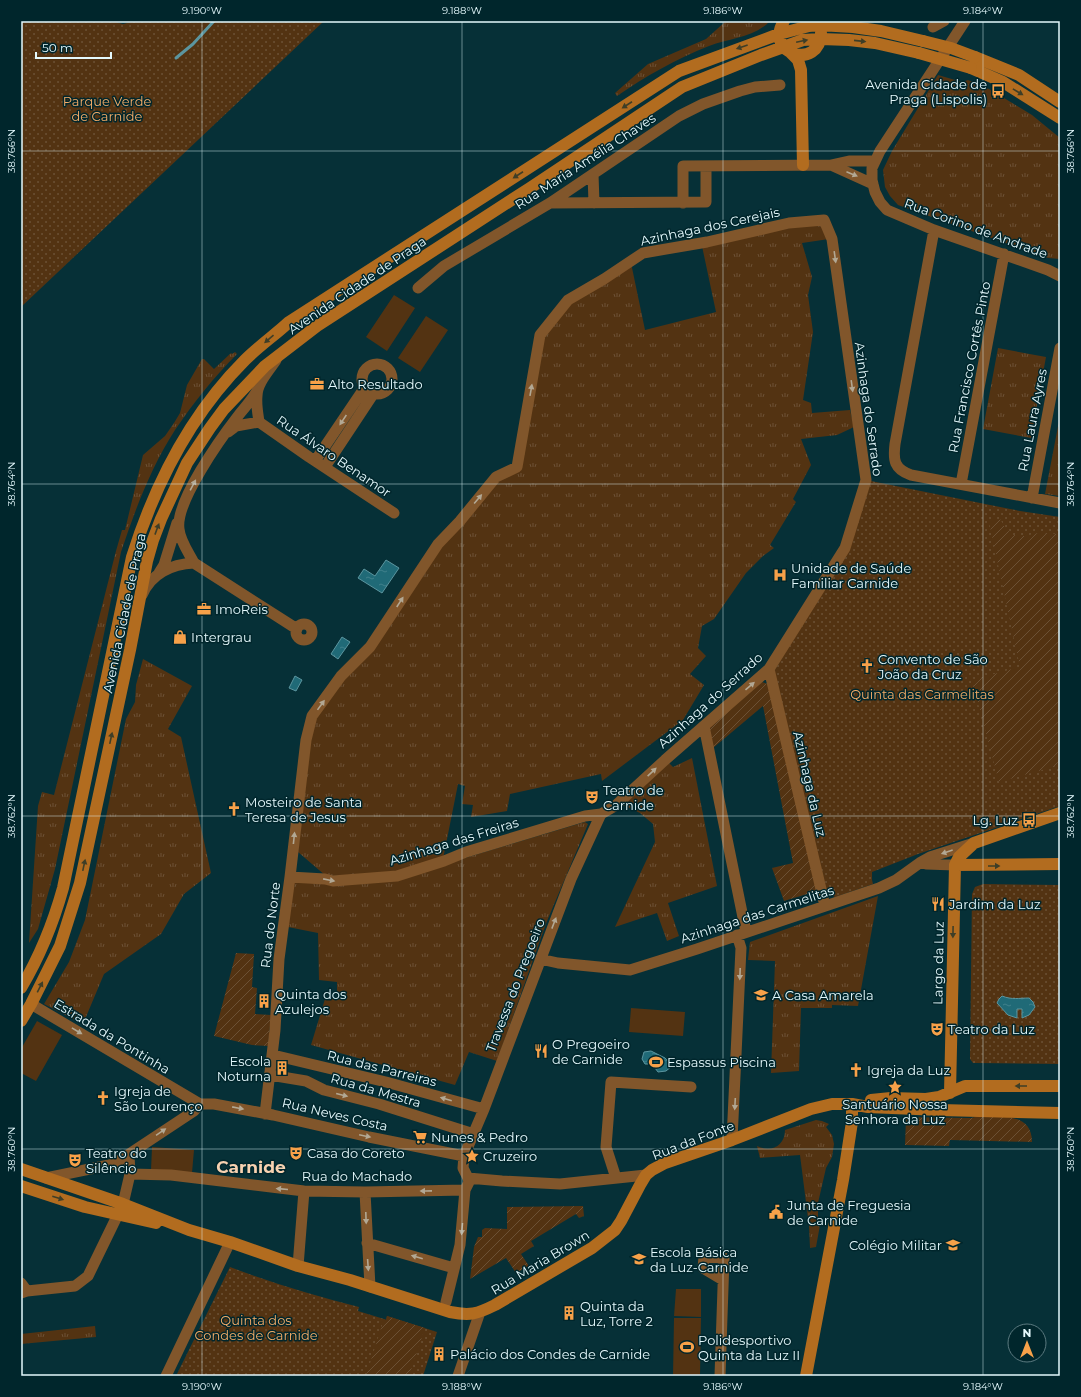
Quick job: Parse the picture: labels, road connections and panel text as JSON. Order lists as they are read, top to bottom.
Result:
{
  "streets": {
    "main road": [
      "Avenida Cidade de Praga",
      "Largo da Luz",
      "Rua da Fonte",
      "Rua Maria Brown"
    ],
    "street": [
      "Rua Maria Amélia Chaves",
      "Azinhaga dos Cerejais",
      "Rua Corino de Andrade",
      "Rua Francisco Cortês Pinto",
      "Azinhaga do Serrado",
      "Rua Laura Ayres",
      "Rua Álvaro Benamor",
      "Azinhaga da Luz",
      "Azinhaga das Freiras",
      "Azinhaga das Carmelitas",
      "Rua do Norte",
      "Travessa do Pregoeiro",
      "Estrada da Pontinha",
      "Rua das Parreiras",
      "Rua da Mestra",
      "Rua Neves Costa",
      "Rua do Machado"
    ]
  },
  "crossings": [
    ["Azinhaga dos Cerejais", "Azinhaga do Serrado"],
    ["Azinhaga dos Cerejais", "Rua do Norte"],
    ["Rua Corino de Andrade", "Rua Francisco Cortês Pinto"],
    ["Avenida Cidade de Praga", "Estrada da Pontinha"],
    ["Azinhaga do Serrado", "Azinhaga da Luz"],
    ["Azinhaga do Serrado", "Azinhaga das Freiras"],
    ["Azinhaga do Serrado", "Travessa do Pregoeiro"],
    ["Azinhaga da Luz", "Azinhaga das Carmelitas"],
    ["Azinhaga das Freiras", "Rua do Norte"],
    ["Azinhaga das Freiras", "Travessa do Pregoeiro"],
    ["Azinhaga das Carmelitas", "Travessa do Pregoeiro"],
    ["Rua do Norte", "Rua das Parreiras"],
    ["Rua do Norte", "Rua da Mestra"],
    ["Rua do Norte", "Rua Neves Costa"],
    ["Largo da Luz", "Rua da Fonte"],
    ["Travessa do Pregoeiro", "Rua das Parreiras"],
    ["Travessa do Pregoeiro", "Rua da Mestra"],
    ["Travessa do Pregoeiro", "Rua Neves Costa"],
    ["Travessa do Pregoeiro", "Rua da Fonte"],
    ["Travessa do Pregoeiro", "Rua do Machado"],
    ["Estrada da Pontinha", "Rua Neves Costa"],
    ["Rua da Fonte", "Rua do Machado"],
    ["Rua da Fonte", "Rua Maria Brown"]
  ],
  "one_way": [
    "Azinhaga dos Cerejais",
    "Azinhaga das Freiras",
    "Rua do Norte",
    "Largo da Luz",
    "Estrada da Pontinha",
    "Rua das Parreiras",
    "Rua da Mestra",
    "Rua Neves Costa"
  ],
  "districts": ["Carnide"],
  "parks": ["Parque Verde de Carnide", "Quinta das Carmelitas", "Quinta dos Condes de Carnide"],
  "places": {
    "bus stop": ["Avenida Cidade de Praga (Lispolis)", "Lg. Luz"],
    "office": ["Alto Resultado", "ImoReis"],
    "hospital": ["Unidade de Saúde Familiar Carnide"],
    "shop": ["Intergrau"],
    "church": [
      "Convento de São João da Cruz",
      "Mosteiro de Santa Teresa de Jesus",
      "Igreja da Luz",
      "Igreja de São Lourenço"
    ],
    "theatre": [
      "Teatro de Carnide",
      "Teatro da Luz",
      "Casa do Coreto",
      "Teatro do Silêncio"
    ],
    "restaurant": ["Jardim da Luz", "O Pregoeiro de Carnide"],
    "school or university": ["A Casa Amarela", "Colégio Militar", "Escola Básica da Luz-Carnide"],
    "building": [
      "Quinta dos Azulejos",
      "Escola Noturna",
      "Quinta da Luz, Torre 2",
      "Palácio dos Condes de Carnide"
    ],
    "sports": ["Espassus Piscina", "Polidesportivo Quinta da Luz II"],
    "place": ["Santuário Nossa Senhora da Luz", "Cruzeiro"],
    "supermarket": ["Nunes & Pedro"],
    "public building": ["Junta de Freguesia de Carnide"]
  },
  "scale_bar": "50 m",
  "north": "top",
  "coordinates": [
    "9.190°W",
    "9.188°W",
    "9.186°W",
    "9.184°W",
    "38.766°N",
    "38.764°N",
    "38.762°N",
    "38.760°N"
  ]
}
